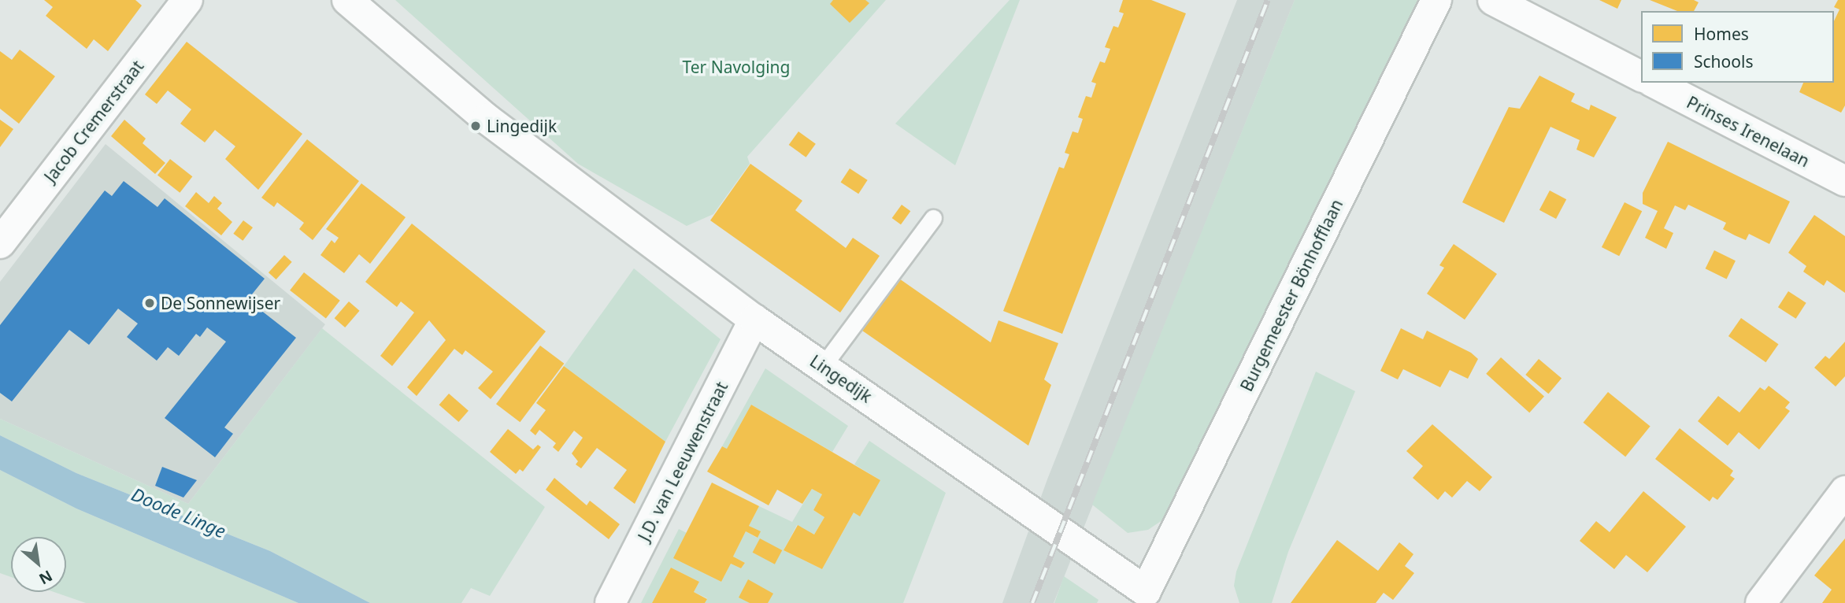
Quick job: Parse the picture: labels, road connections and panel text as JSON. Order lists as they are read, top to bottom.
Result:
{
  "streets": {
    "street": [
      "Jacob Cremerstraat",
      "Prinses Irenelaan",
      "Burgemeester Bönhofflaan",
      "Lingedijk",
      "J.D. van Leeuwenstraat"
    ]
  },
  "crossings": [
    ["Burgemeester Bönhofflaan", "Lingedijk"],
    ["Lingedijk", "J.D. van Leeuwenstraat"]
  ],
  "water": ["Doode Linge"],
  "parks": ["Ter Navolging"],
  "places": ["Lingedijk", "De Sonnewijser"],
  "legend": ["Homes", "Schools"],
  "north": "bottom right"
}
